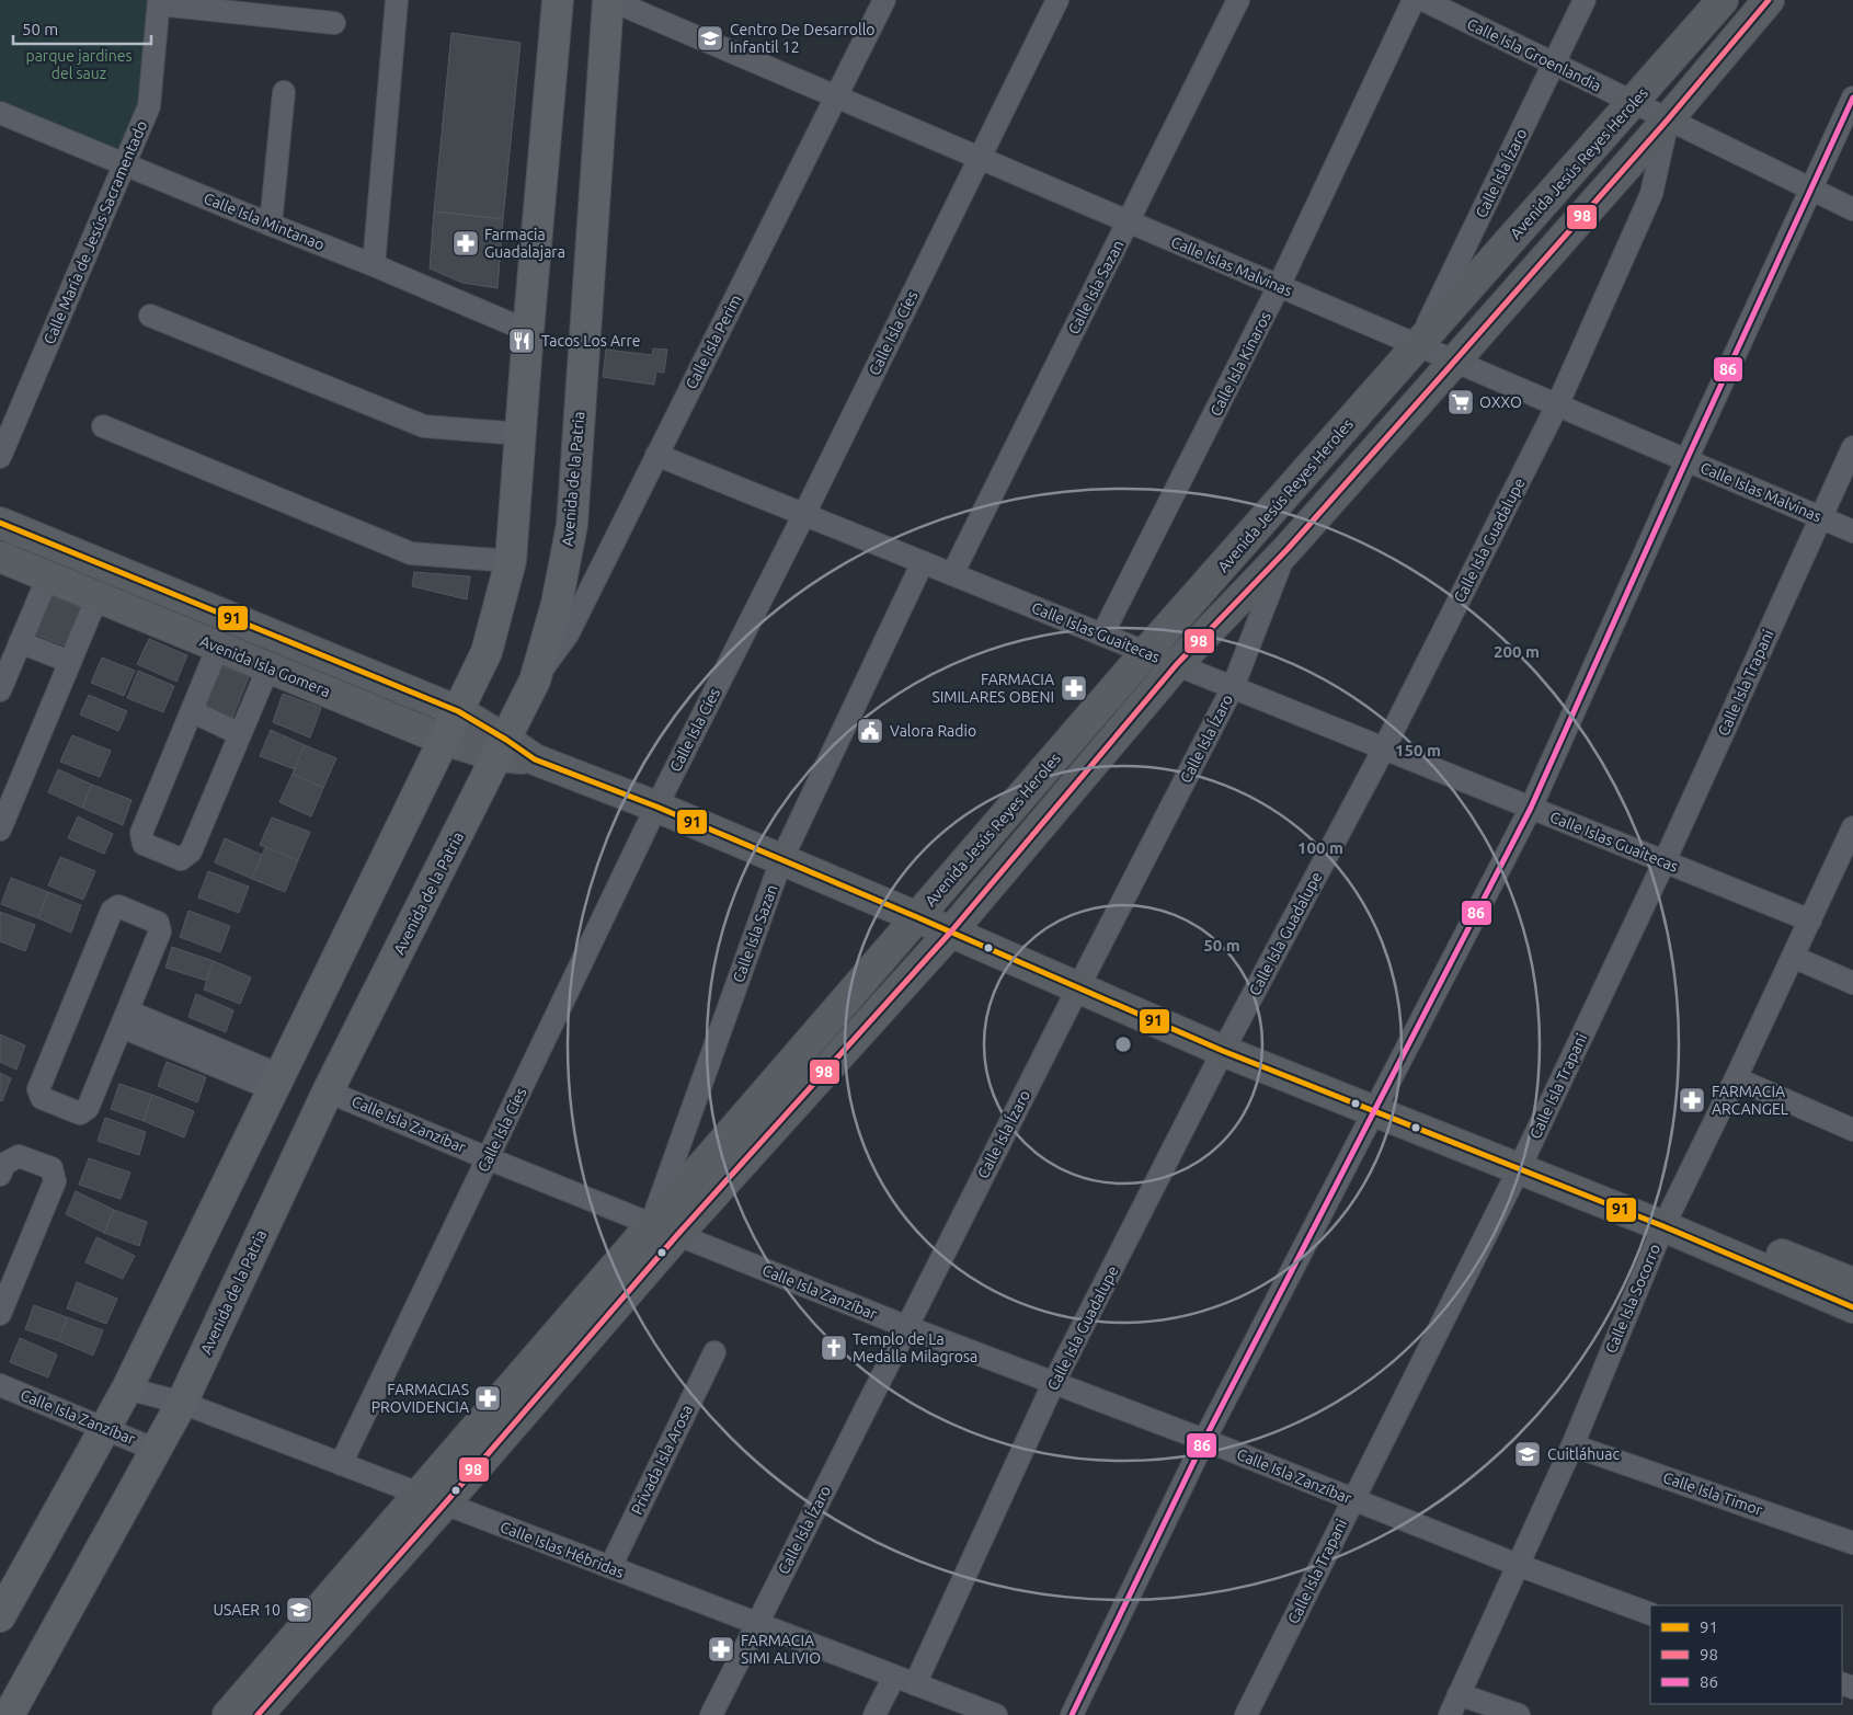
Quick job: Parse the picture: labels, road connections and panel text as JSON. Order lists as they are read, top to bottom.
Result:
{
  "streets": {
    "main road": ["Avenida de la Patria"],
    "street": [
      "Calle Isla Groenlandia",
      "Avenida Jesús Reyes Heroles",
      "Calle Isla Ízaro",
      "Calle Isla Mintanao",
      "Calle María de Jesús Sacramentado",
      "Calle Islas Malvinas",
      "Calle Isla Sazan",
      "Calle Isla Cíes",
      "Calle Isla Perim",
      "Calle Isla Kinaros",
      "Calle Isla Guadalupe",
      "Calle Islas Guaitecas",
      "Avenida Isla Gomera",
      "Calle Isla Trapani",
      "Calle Isla Zanzíbar",
      "Calle Isla Socorro",
      "Privada Isla Arosa",
      "Calle Isla Timor",
      "Calle Islas Hébridas"
    ]
  },
  "crossings": [
    ["Calle Isla Groenlandia", "Avenida Jesús Reyes Heroles"],
    ["Calle Isla Groenlandia", "Calle Isla Ízaro"],
    ["Calle Isla Groenlandia", "Calle Isla Guadalupe"],
    ["Avenida Jesús Reyes Heroles", "Calle Isla Ízaro"],
    ["Avenida Jesús Reyes Heroles", "Calle Islas Malvinas"],
    ["Avenida Jesús Reyes Heroles", "Calle Isla Sazan"],
    ["Avenida Jesús Reyes Heroles", "Calle Isla Guadalupe"],
    ["Avenida Jesús Reyes Heroles", "Calle Islas Guaitecas"],
    ["Avenida Jesús Reyes Heroles", "Avenida Isla Gomera"],
    ["Avenida Jesús Reyes Heroles", "Calle Isla Zanzíbar"],
    ["Avenida Jesús Reyes Heroles", "Calle Islas Hébridas"],
    ["Calle Isla Ízaro", "Calle Islas Malvinas"],
    ["Calle Isla Ízaro", "Calle Islas Guaitecas"],
    ["Calle Isla Ízaro", "Avenida Isla Gomera"],
    ["Calle Isla Ízaro", "Calle Isla Zanzíbar"],
    ["Calle Isla Ízaro", "Calle Islas Hébridas"],
    ["Calle Isla Mintanao", "Calle María de Jesús Sacramentado"],
    ["Calle Islas Malvinas", "Calle Isla Sazan"],
    ["Calle Islas Malvinas", "Calle Isla Cíes"],
    ["Calle Islas Malvinas", "Calle Isla Perim"],
    ["Calle Islas Malvinas", "Calle Isla Kinaros"],
    ["Calle Islas Malvinas", "Avenida de la Patria"],
    ["Calle Islas Malvinas", "Calle Isla Guadalupe"],
    ["Calle Islas Malvinas", "Calle Isla Trapani"],
    ["Calle Isla Sazan", "Calle Islas Guaitecas"],
    ["Calle Isla Sazan", "Avenida Isla Gomera"],
    ["Calle Isla Sazan", "Calle Isla Zanzíbar"],
    ["Calle Isla Cíes", "Calle Islas Guaitecas"],
    ["Calle Isla Cíes", "Avenida Isla Gomera"],
    ["Calle Isla Cíes", "Calle Isla Zanzíbar"],
    ["Calle Isla Cíes", "Calle Islas Hébridas"],
    ["Calle Isla Perim", "Avenida de la Patria"],
    ["Calle Isla Perim", "Calle Islas Guaitecas"],
    ["Calle Isla Kinaros", "Calle Islas Guaitecas"],
    ["Avenida de la Patria", "Avenida Isla Gomera"],
    ["Avenida de la Patria", "Calle Isla Zanzíbar"],
    ["Avenida de la Patria", "Calle Islas Hébridas"],
    ["Calle Isla Guadalupe", "Calle Islas Guaitecas"],
    ["Calle Isla Guadalupe", "Avenida Isla Gomera"],
    ["Calle Isla Guadalupe", "Calle Isla Zanzíbar"],
    ["Calle Isla Guadalupe", "Calle Islas Hébridas"],
    ["Calle Islas Guaitecas", "Calle Isla Trapani"],
    ["Calle Islas Guaitecas", "Calle Isla Socorro"],
    ["Avenida Isla Gomera", "Calle Isla Trapani"],
    ["Avenida Isla Gomera", "Calle Isla Socorro"],
    ["Calle Isla Trapani", "Calle Isla Zanzíbar"],
    ["Calle Isla Zanzíbar", "Calle Isla Socorro"],
    ["Calle Isla Socorro", "Calle Isla Timor"],
    ["Privada Isla Arosa", "Calle Islas Hébridas"]
  ],
  "parks": ["parque jardines del sauz"],
  "places": {
    "school or university": ["Centro De Desarrollo Infantil 12", "Cuitláhuac", "USAER 10"],
    "pharmacy": [
      "Farmacia Guadalajara",
      "FARMACIA SIMILARES OBENI",
      "FARMACIA ARCANGEL",
      "FARMACIAS PROVIDENCIA",
      "FARMACIA SIMI ALIVIO"
    ],
    "restaurant": ["Tacos Los Arre"],
    "supermarket": ["OXXO"],
    "public building": ["Valora Radio"],
    "church": ["Templo de La Medalla Milagrosa"]
  },
  "lines": ["transit line 98", "transit line 86", "transit line 91"],
  "legend": ["91", "98", "86"],
  "scale_bar": "50 m",
  "rings": [
    "200 m",
    "150 m",
    "100 m",
    "50 m"
  ]
}
